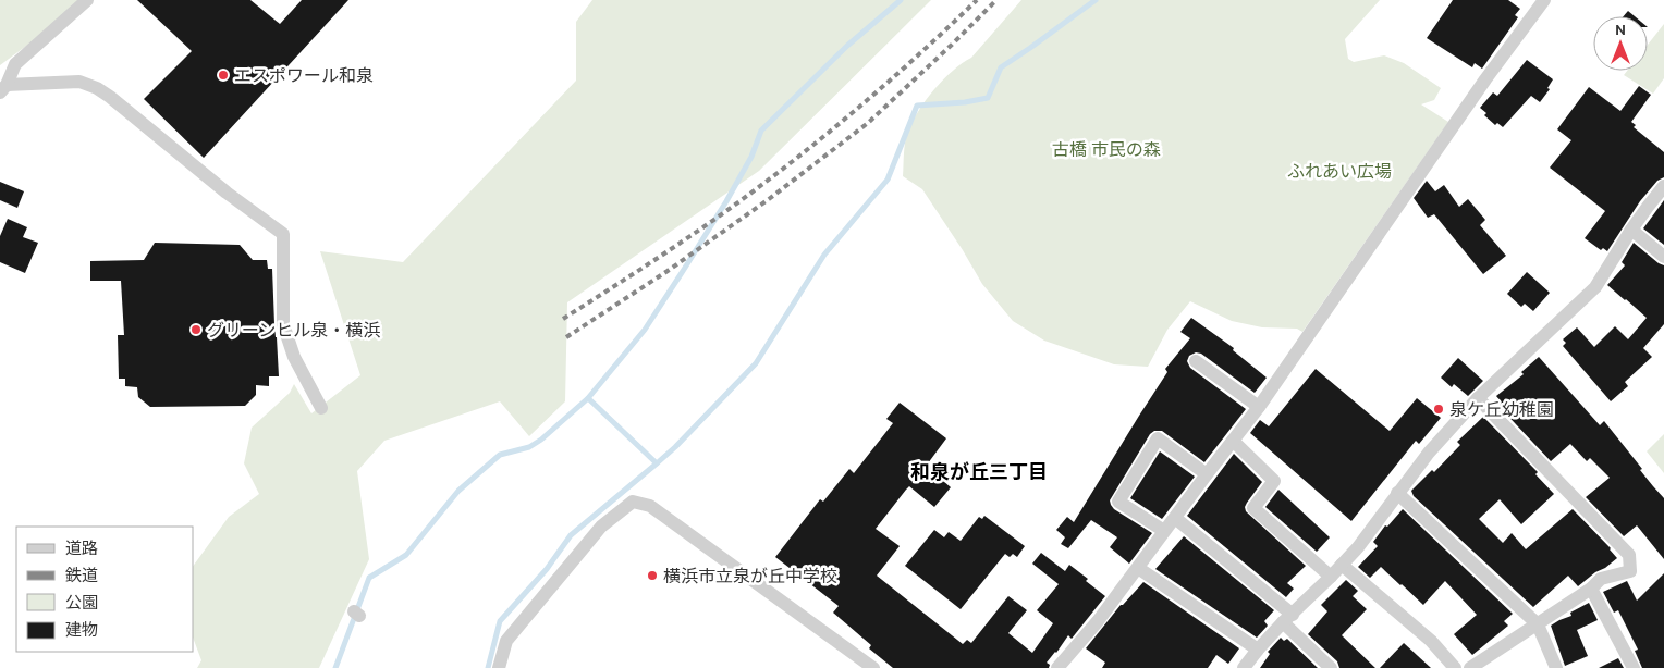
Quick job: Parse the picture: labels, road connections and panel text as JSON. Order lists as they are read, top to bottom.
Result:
{
  "districts": ["和泉が丘三丁目"],
  "parks": ["古橋 市民の森", "ふれあい広場"],
  "places": [
    "エスポワール和泉",
    "グリーンヒル泉・横浜",
    "泉ケ丘幼稚園",
    "横浜市立泉が丘中学校"
  ],
  "legend": [
    "道路",
    "鉄道",
    "公園",
    "建物"
  ],
  "north": "top"
}
